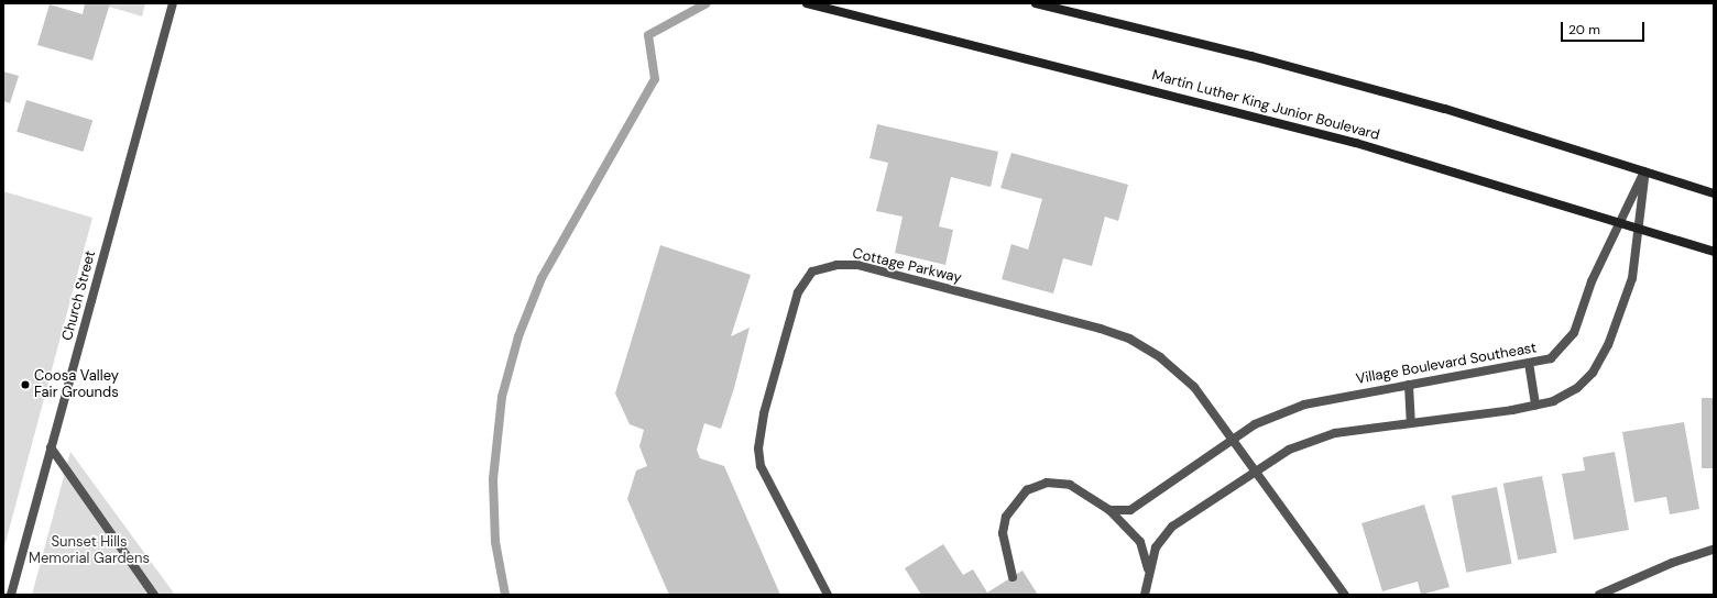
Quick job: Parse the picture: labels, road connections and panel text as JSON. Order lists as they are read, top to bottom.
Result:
{
  "streets": {
    "main road": ["Martin Luther King Junior Boulevard"],
    "street": ["Cottage Parkway", "Church Street", "Village Boulevard Southeast"]
  },
  "crossings": [
    ["Martin Luther King Junior Boulevard", "Village Boulevard Southeast"],
    ["Cottage Parkway", "Village Boulevard Southeast"]
  ],
  "parks": ["Sunset Hills Memorial Gardens"],
  "places": ["Coosa Valley Fair Grounds"],
  "scale_bar": "20 m"
}
